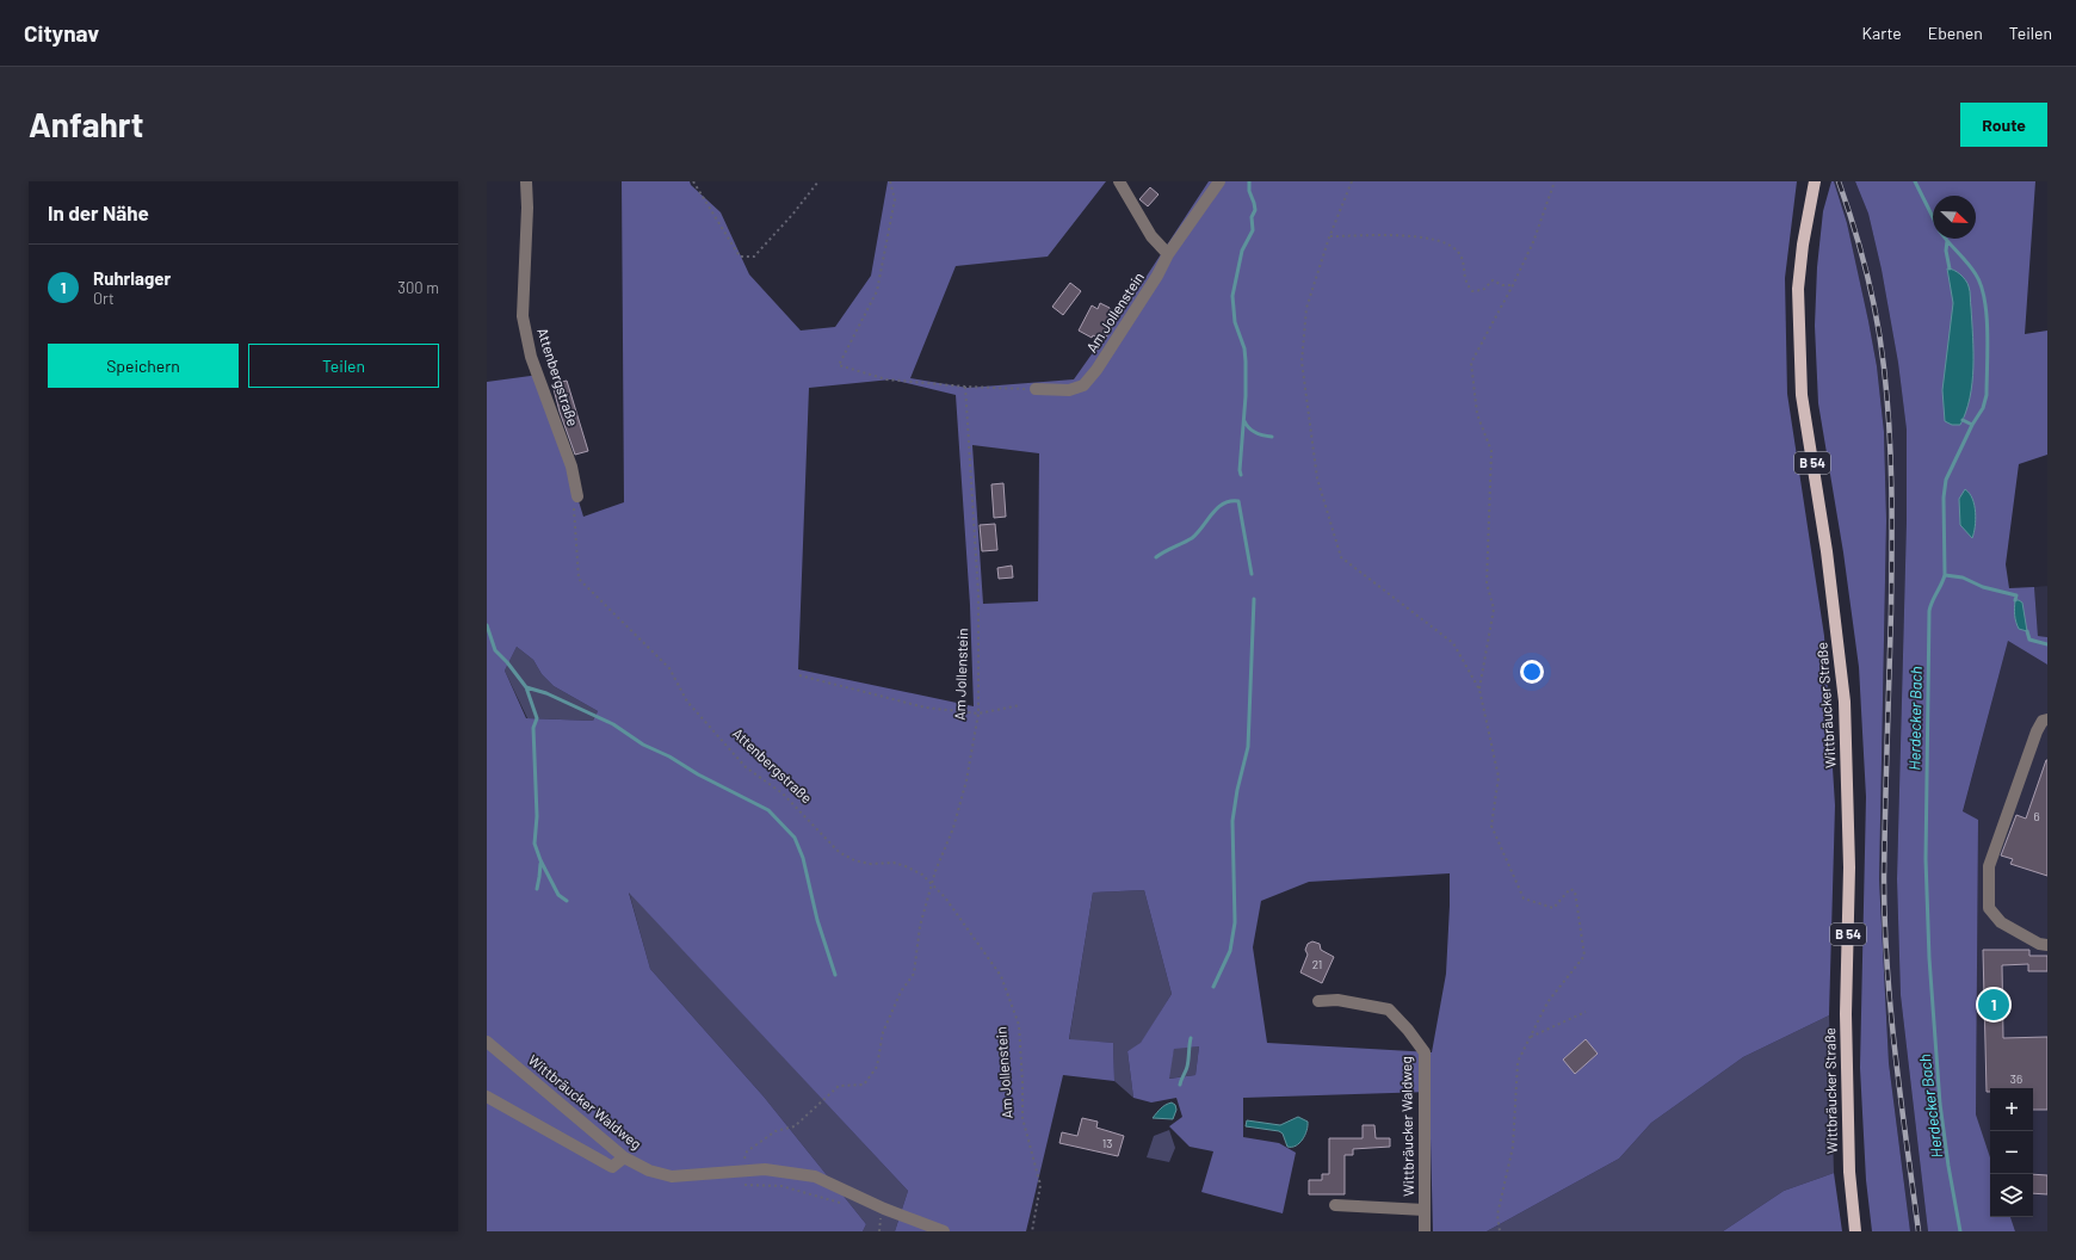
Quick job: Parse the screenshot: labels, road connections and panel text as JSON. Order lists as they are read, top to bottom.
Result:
{
  "streets": {
    "main road": ["B 54", "Wittbräucker Straße"],
    "street": ["Am Jollenstein", "Attenbergstraße", "Wittbräucker Waldweg"]
  },
  "crossings": [
    ["Am Jollenstein", "Attenbergstraße"]
  ],
  "water": ["Herdecker Bach"],
  "house_numbers": [
    "6",
    "21",
    "36",
    "13"
  ],
  "north": "bottom right",
  "page": {
    "header": "Citynav",
    "nav": ["Karte", "Ebenen", "Teilen"],
    "buttons": [
      "Route",
      ["Speichern", "Teilen"]
    ],
    "title": "Anfahrt",
    "heading": "In der Nähe",
    "list": [
      {
        "mark": "1",
        "name": "Ruhrlager",
        "note": "Ort",
        "value": "300 m"
      }
    ],
    "pins": "1",
    "map_buttons": ["+", "−"]
  }
}
